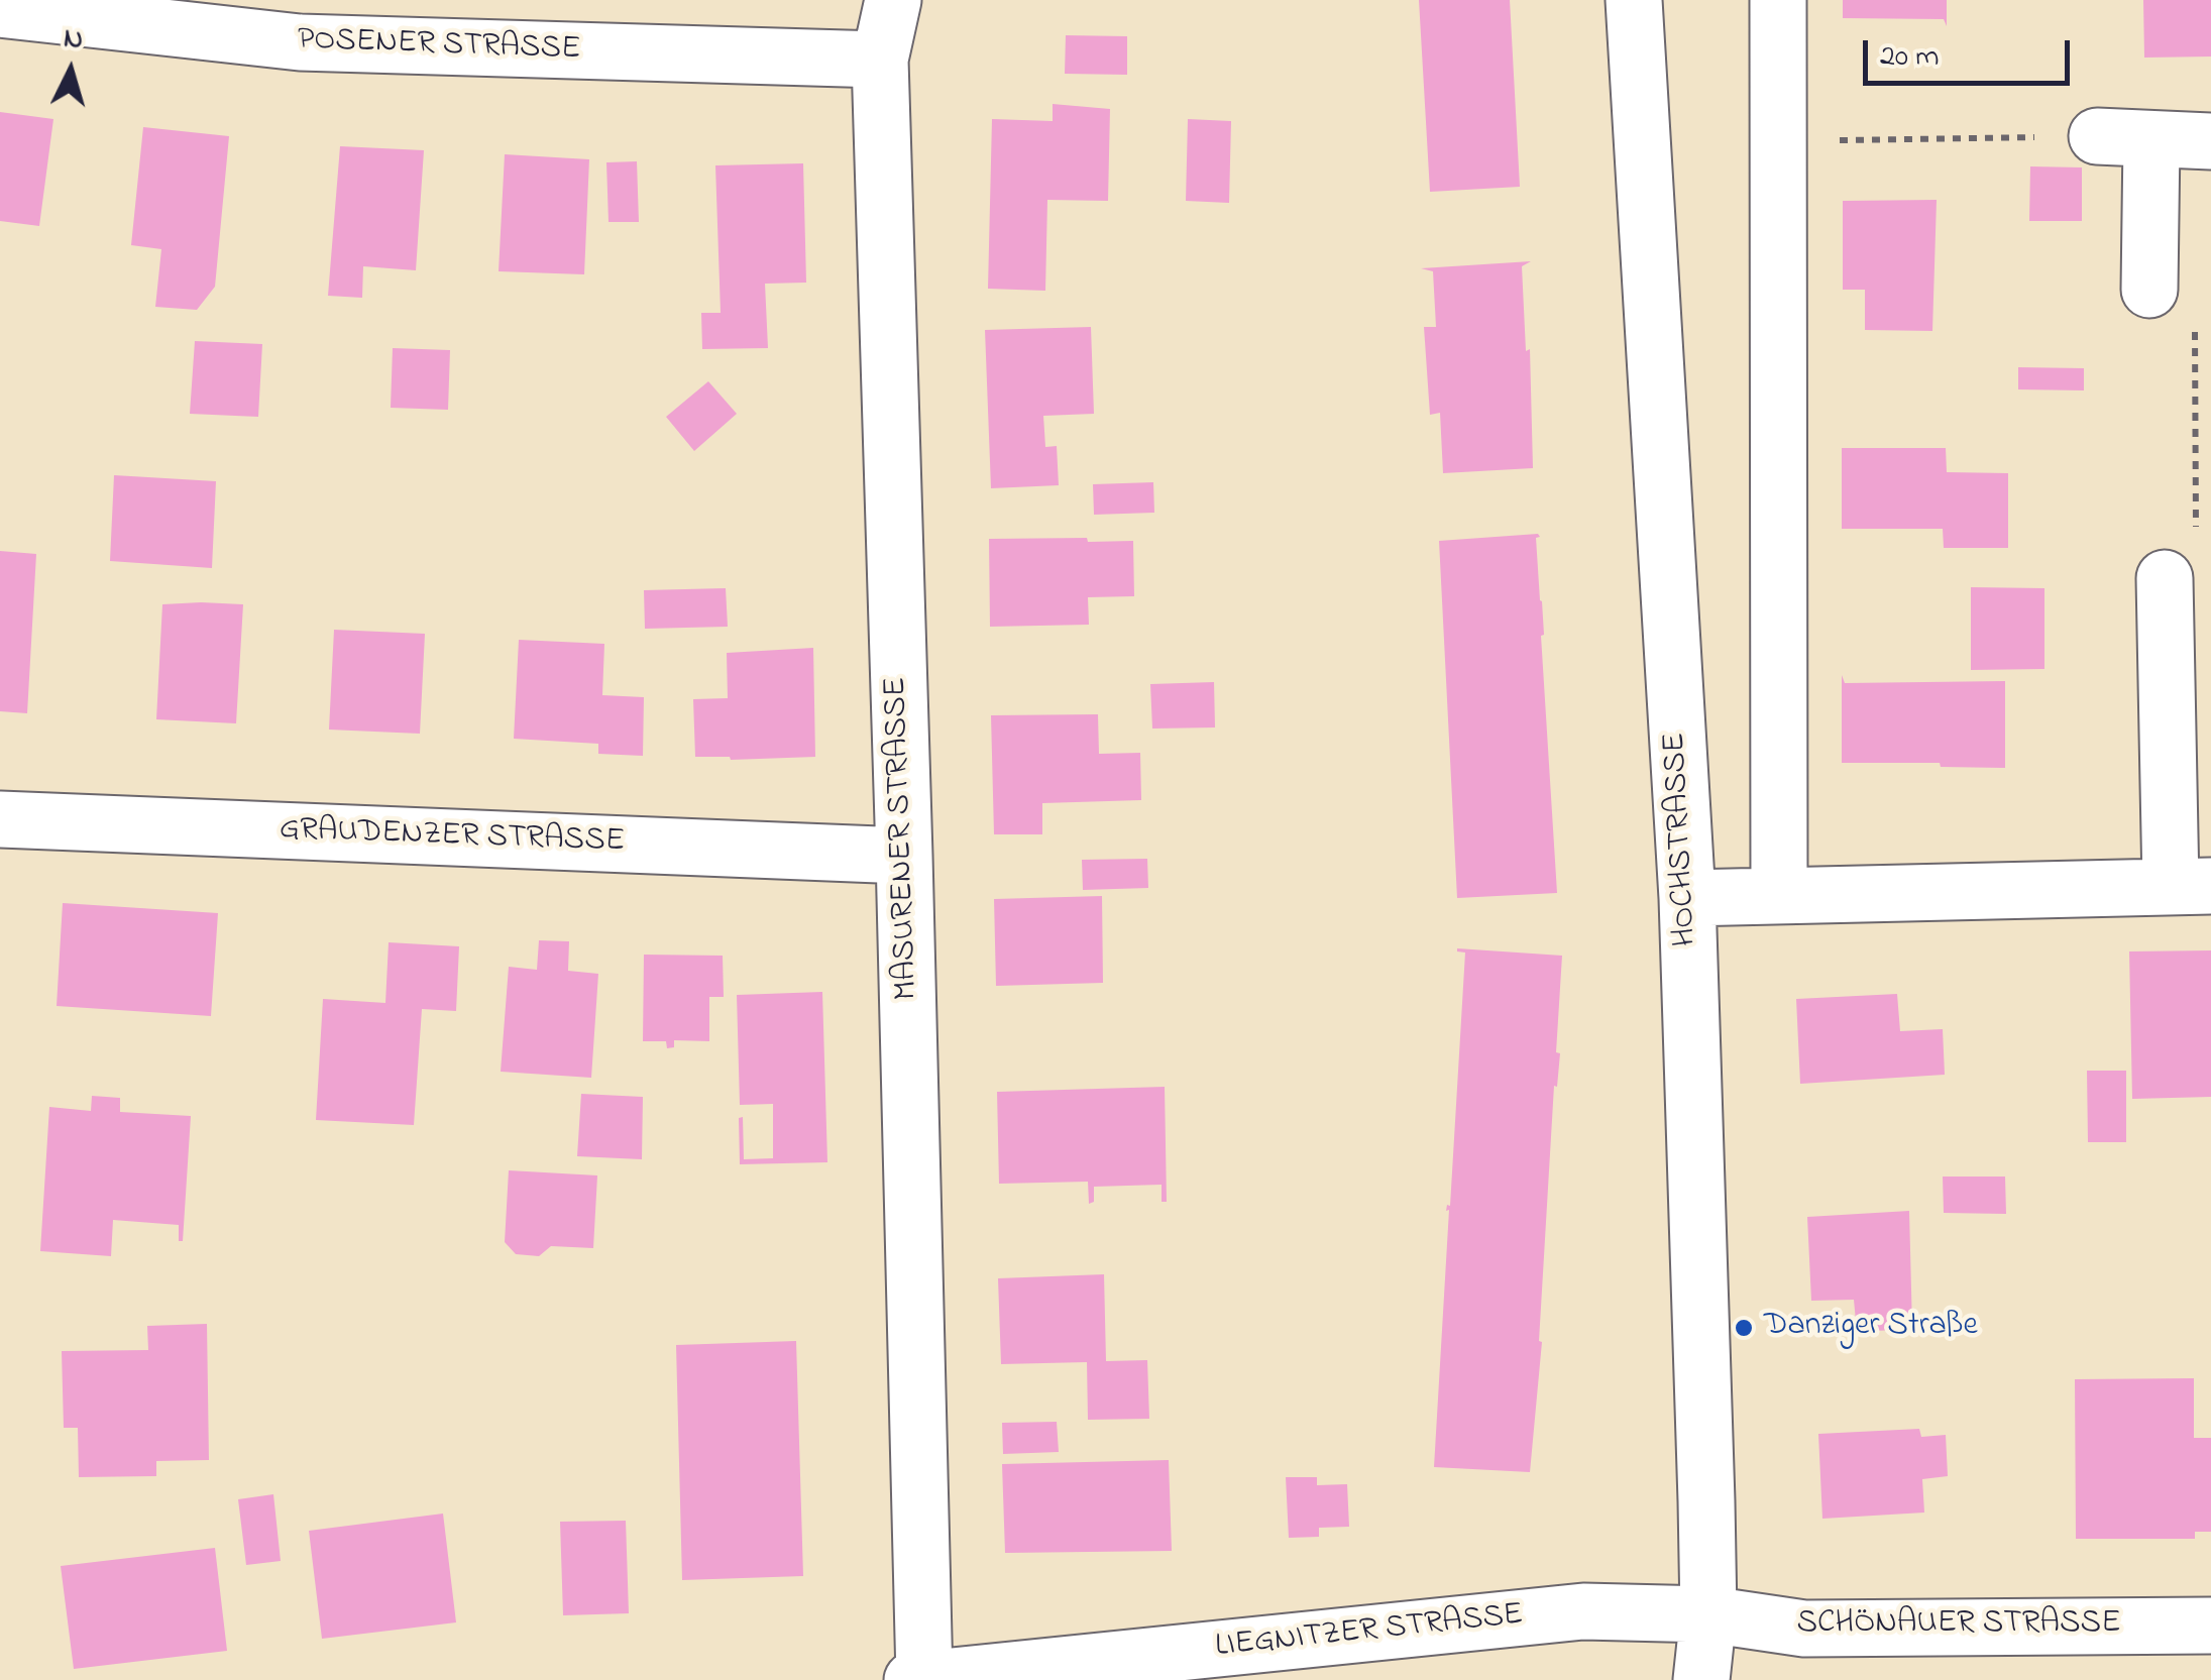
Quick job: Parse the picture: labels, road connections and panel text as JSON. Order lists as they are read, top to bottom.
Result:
{
  "streets": {
    "street": [
      "POSENER STRASSE",
      "GRAUDENZER STRASSE",
      "MASURENER STRASSE",
      "HOCHSTRASSE",
      "SCHÖNAUER STRASSE",
      "LIEGNITZER STRASSE"
    ]
  },
  "crossings": [
    ["POSENER STRASSE", "MASURENER STRASSE"],
    ["GRAUDENZER STRASSE", "MASURENER STRASSE"],
    ["MASURENER STRASSE", "LIEGNITZER STRASSE"],
    ["HOCHSTRASSE", "SCHÖNAUER STRASSE"],
    ["HOCHSTRASSE", "LIEGNITZER STRASSE"],
    ["SCHÖNAUER STRASSE", "LIEGNITZER STRASSE"]
  ],
  "places": ["Danziger Straße"],
  "scale_bar": "20 m",
  "north": "top"
}
